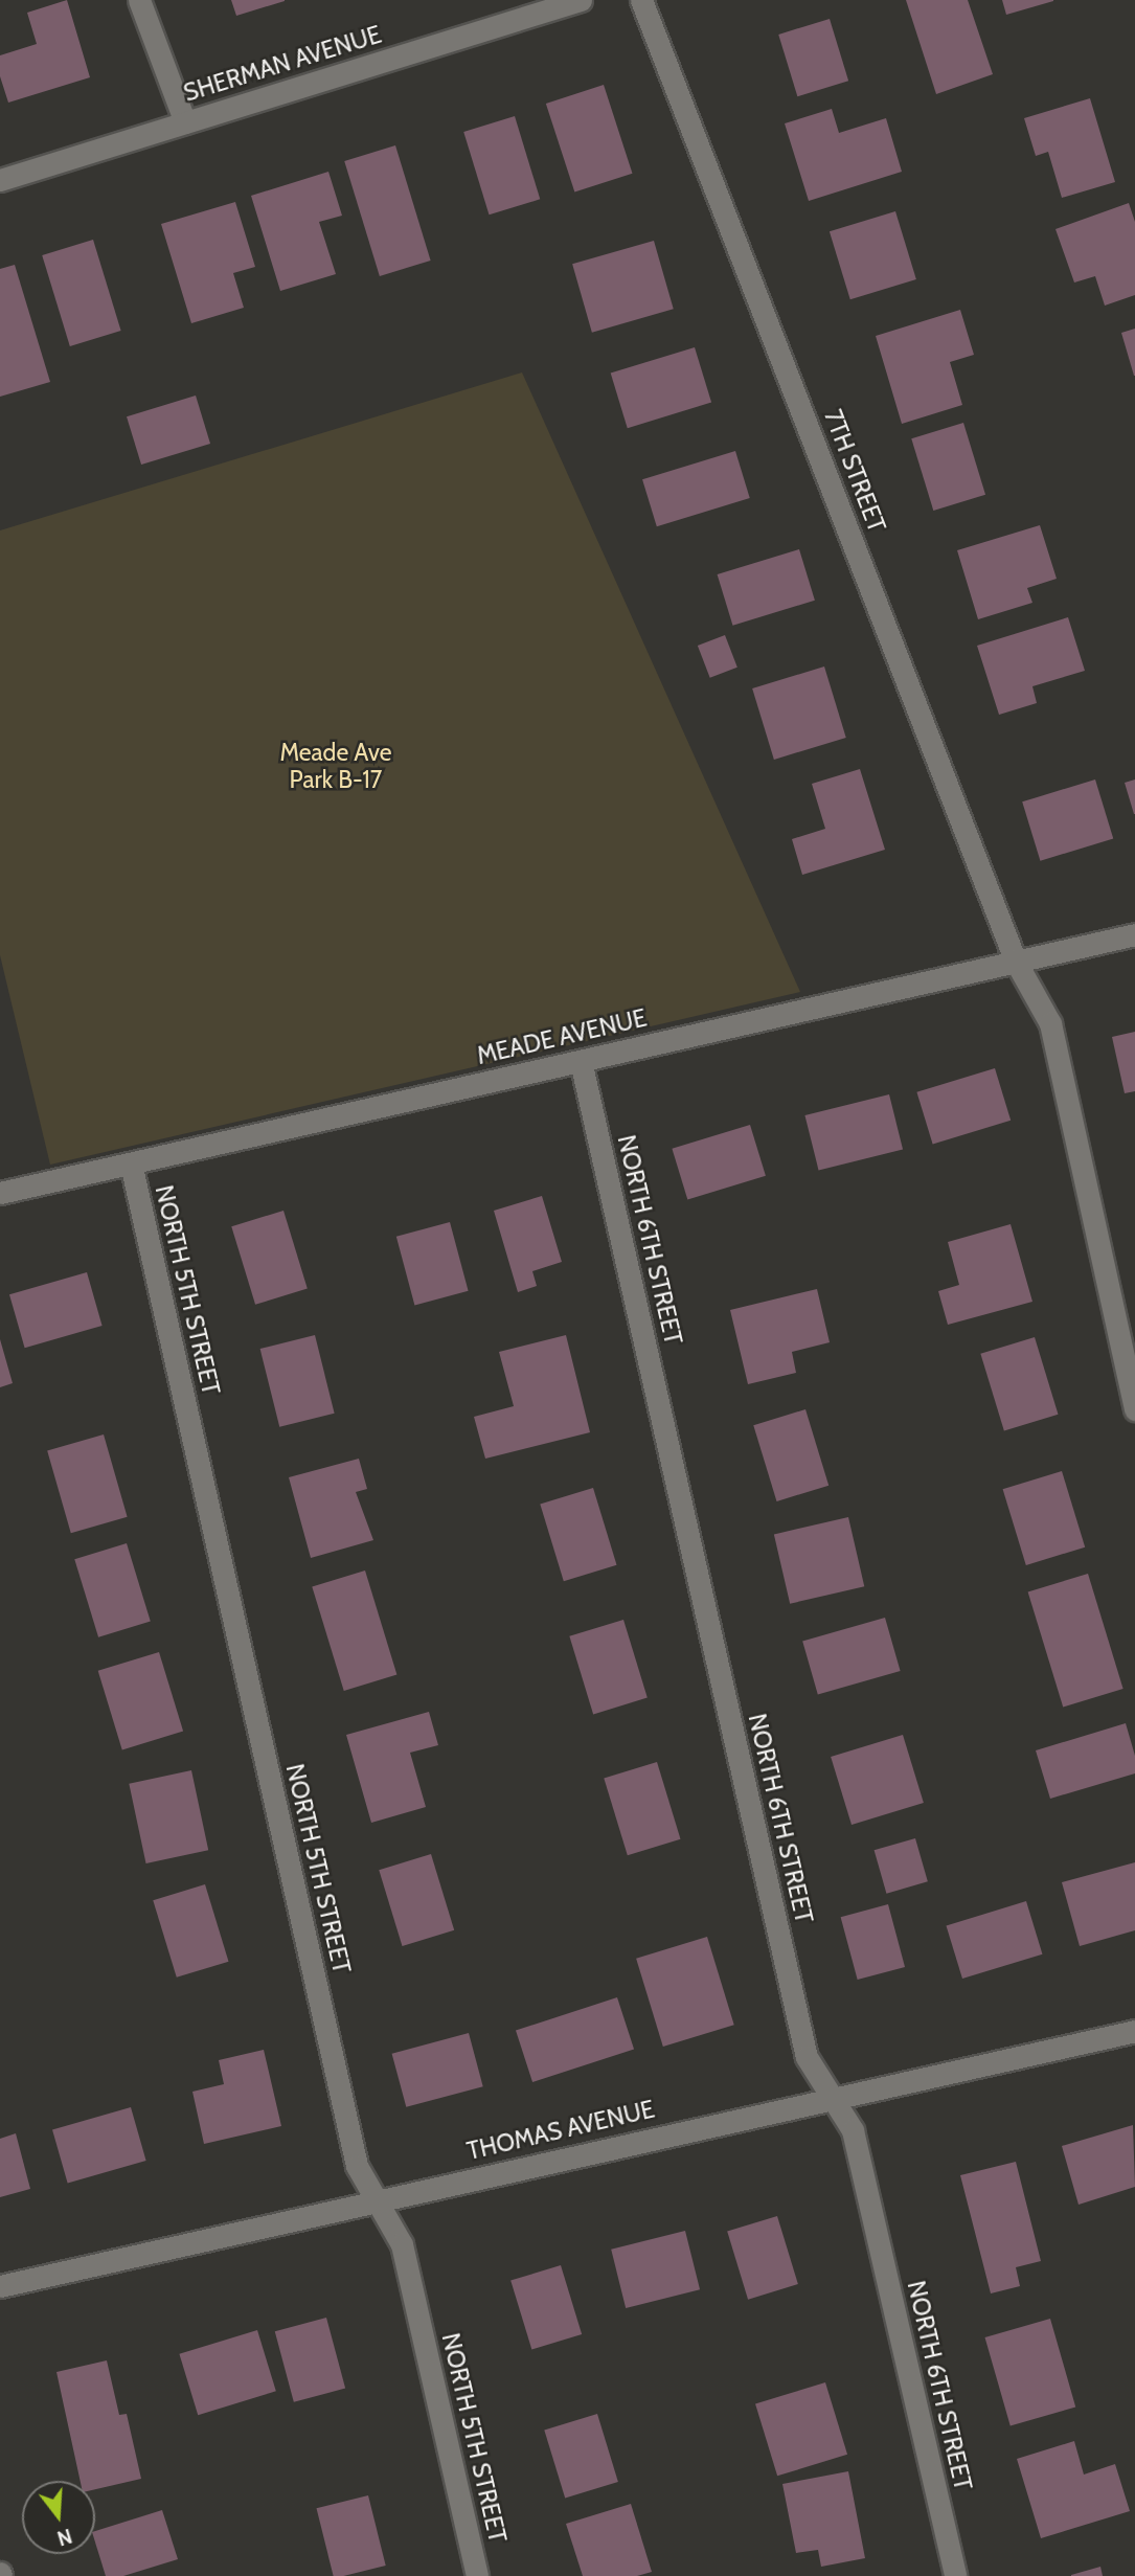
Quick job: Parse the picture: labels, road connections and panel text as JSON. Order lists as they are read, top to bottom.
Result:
{
  "streets": {
    "street": [
      "SHERMAN AVENUE",
      "7TH STREET",
      "MEADE AVENUE",
      "NORTH 6TH STREET",
      "NORTH 5TH STREET",
      "THOMAS AVENUE"
    ]
  },
  "crossings": [
    ["7TH STREET", "MEADE AVENUE"],
    ["MEADE AVENUE", "NORTH 6TH STREET"],
    ["MEADE AVENUE", "NORTH 5TH STREET"],
    ["NORTH 6TH STREET", "THOMAS AVENUE"],
    ["NORTH 5TH STREET", "THOMAS AVENUE"]
  ],
  "parks": ["Meade Ave Park B-17"],
  "north": "bottom"
}
